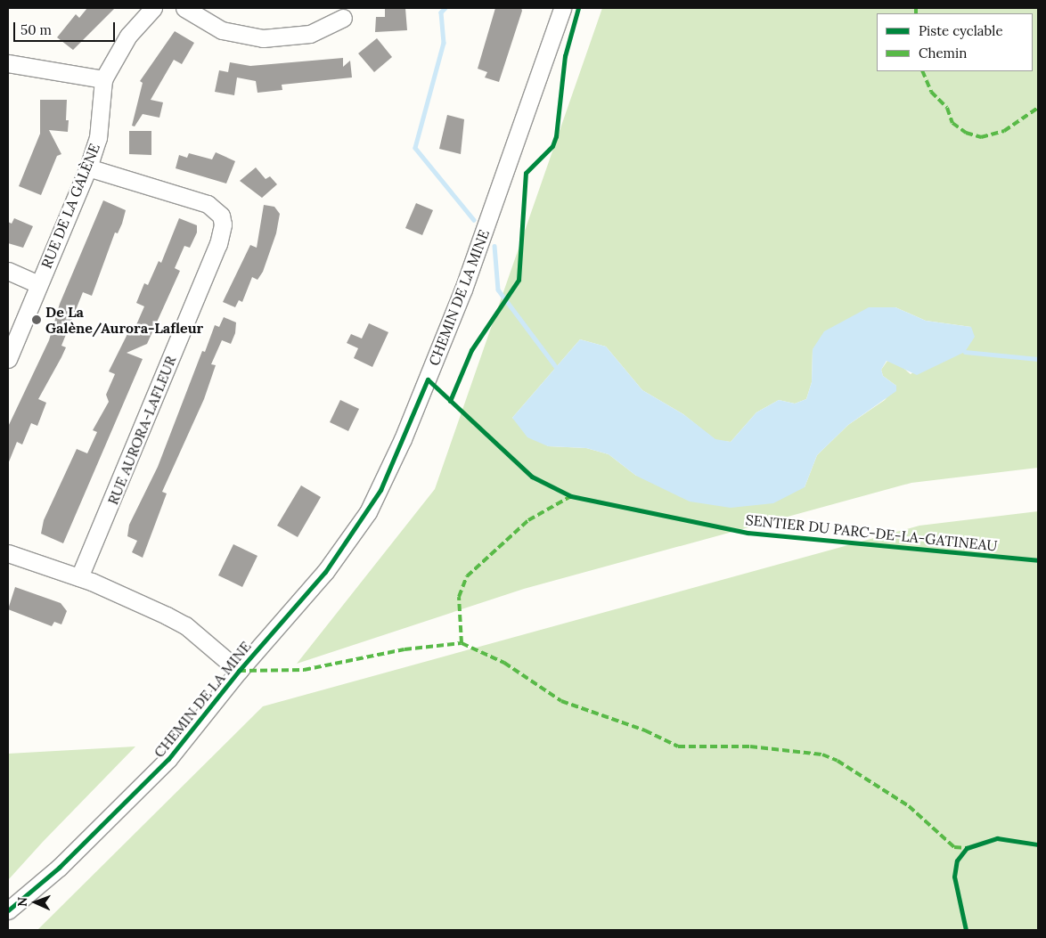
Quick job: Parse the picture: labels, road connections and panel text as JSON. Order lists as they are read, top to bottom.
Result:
{
  "streets": {
    "street": ["RUE DE LA GALÈNE", "CHEMIN DE LA MINE", "RUE AURORA-LAFLEUR"],
    "cycle path": ["SENTIER DU PARC-DE-LA-GATINEAU"]
  },
  "crossings": [
    ["RUE DE LA GALÈNE", "RUE AURORA-LAFLEUR"]
  ],
  "places": ["De La Galène/Aurora-Lafleur"],
  "legend": ["Piste cyclable", "Chemin"],
  "scale_bar": "50 m",
  "north": "left"
}
